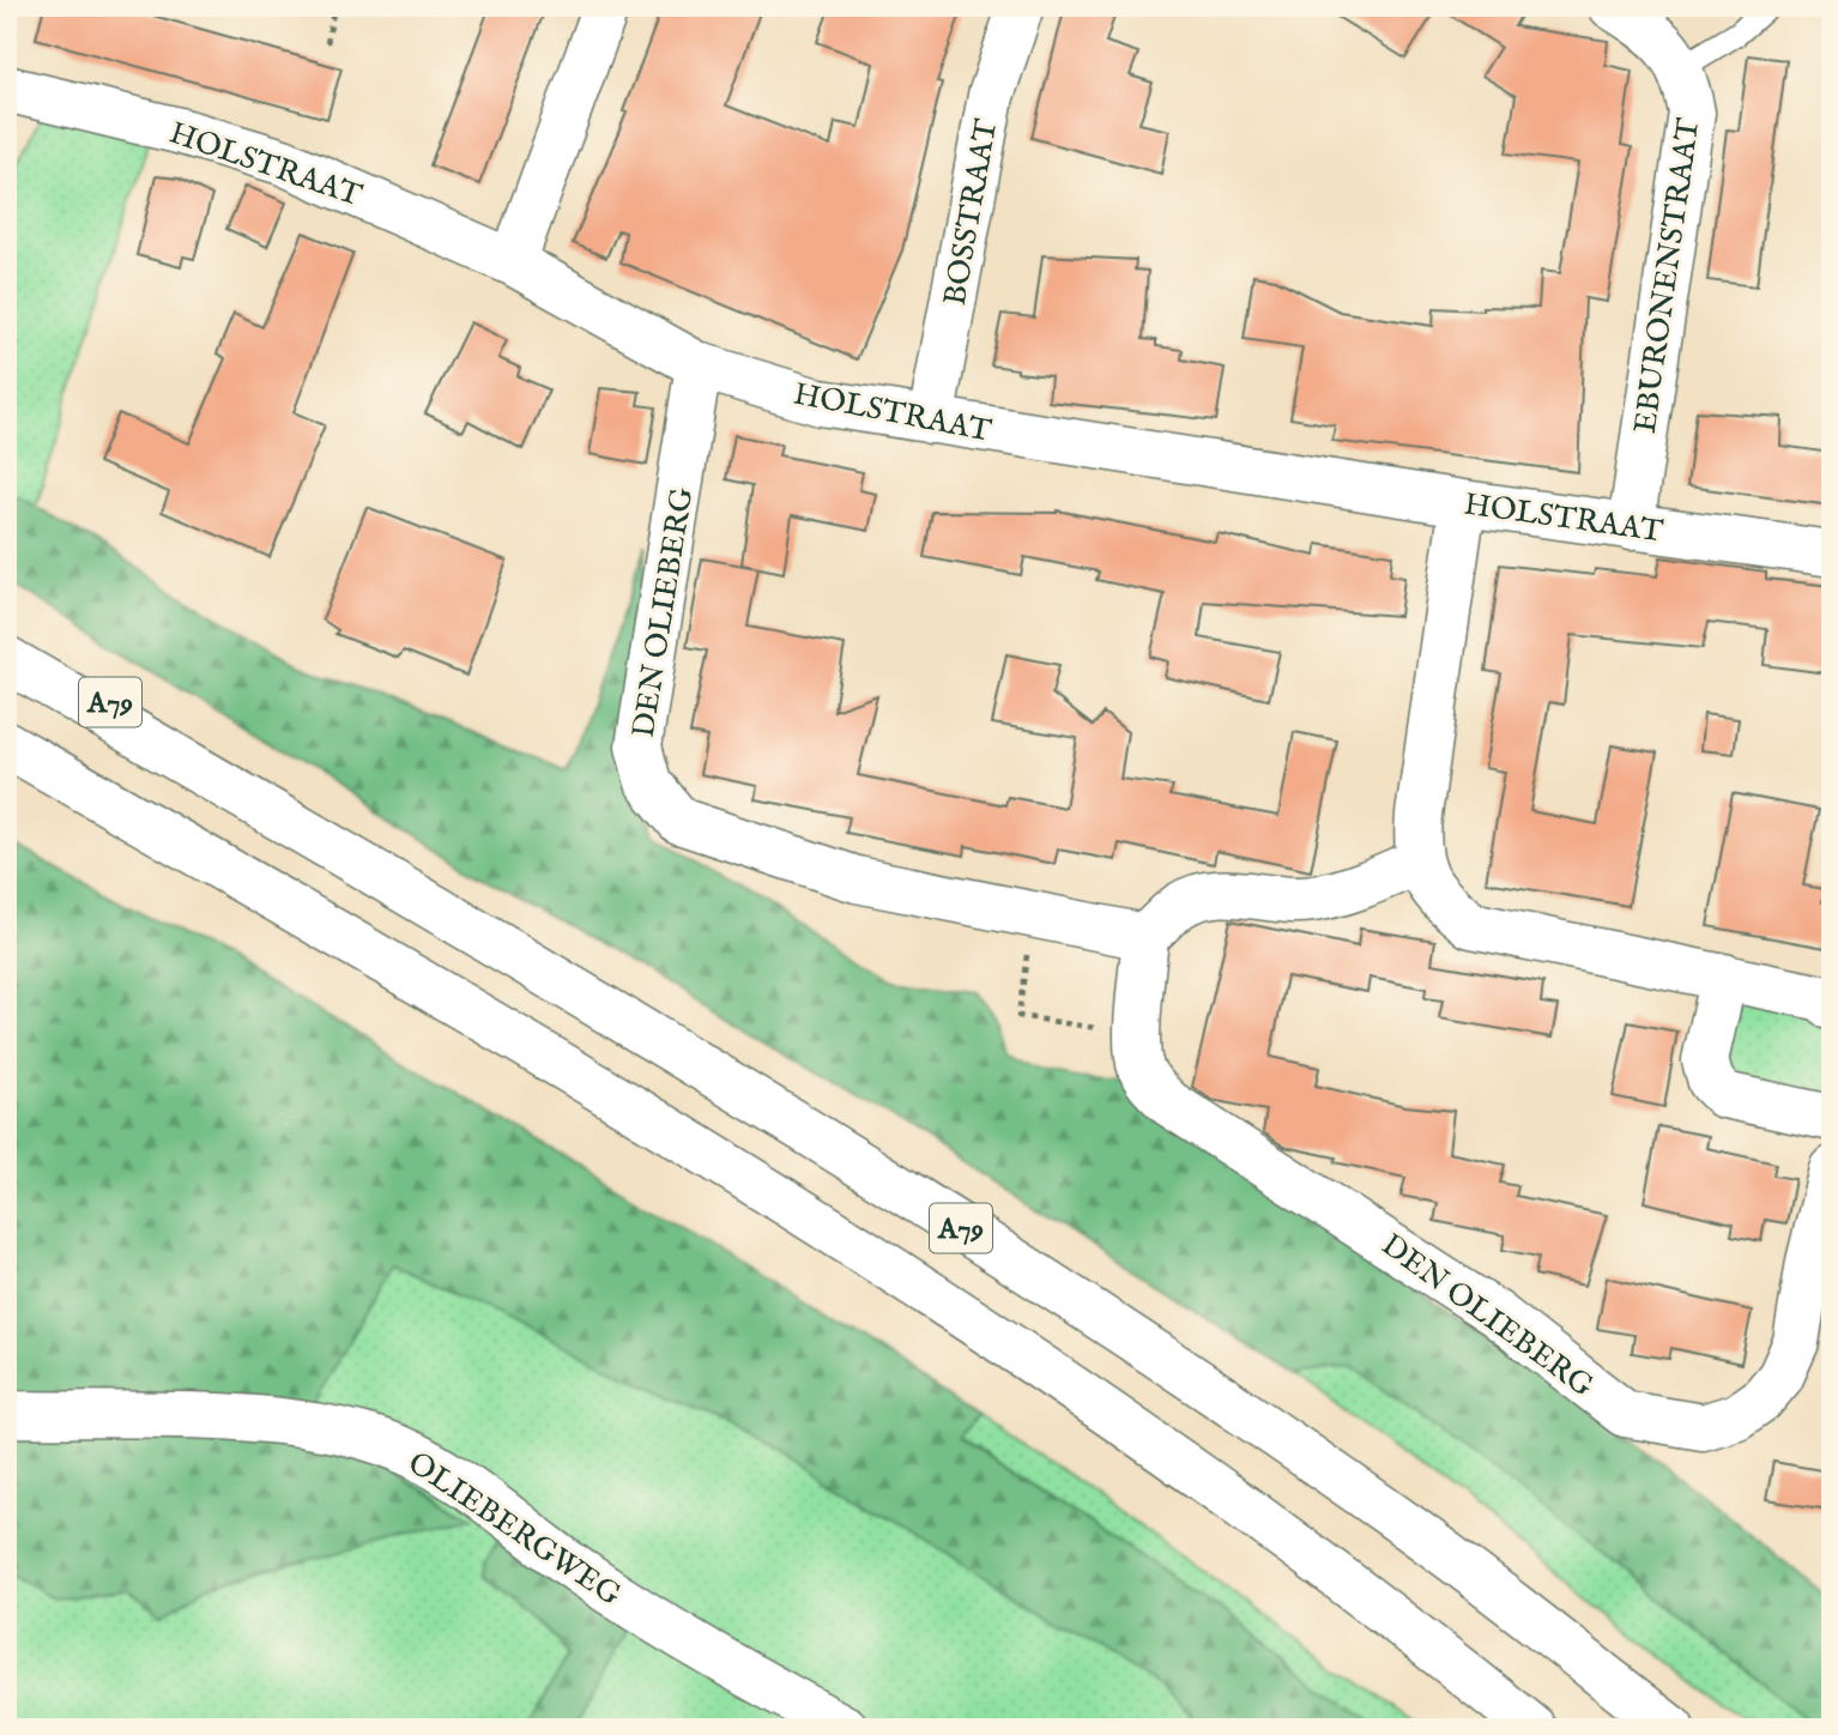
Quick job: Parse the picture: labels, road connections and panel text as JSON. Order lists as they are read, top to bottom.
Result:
{
  "streets": {
    "main road": [
      "HOLSTRAAT",
      "BOSSTRAAT",
      "EBURONENSTRAAT",
      "DEN OLIEBERG",
      "A79",
      "OLIEBERGWEG"
    ]
  },
  "crossings": [
    ["HOLSTRAAT", "BOSSTRAAT"],
    ["HOLSTRAAT", "EBURONENSTRAAT"],
    ["HOLSTRAAT", "DEN OLIEBERG"]
  ]
}
